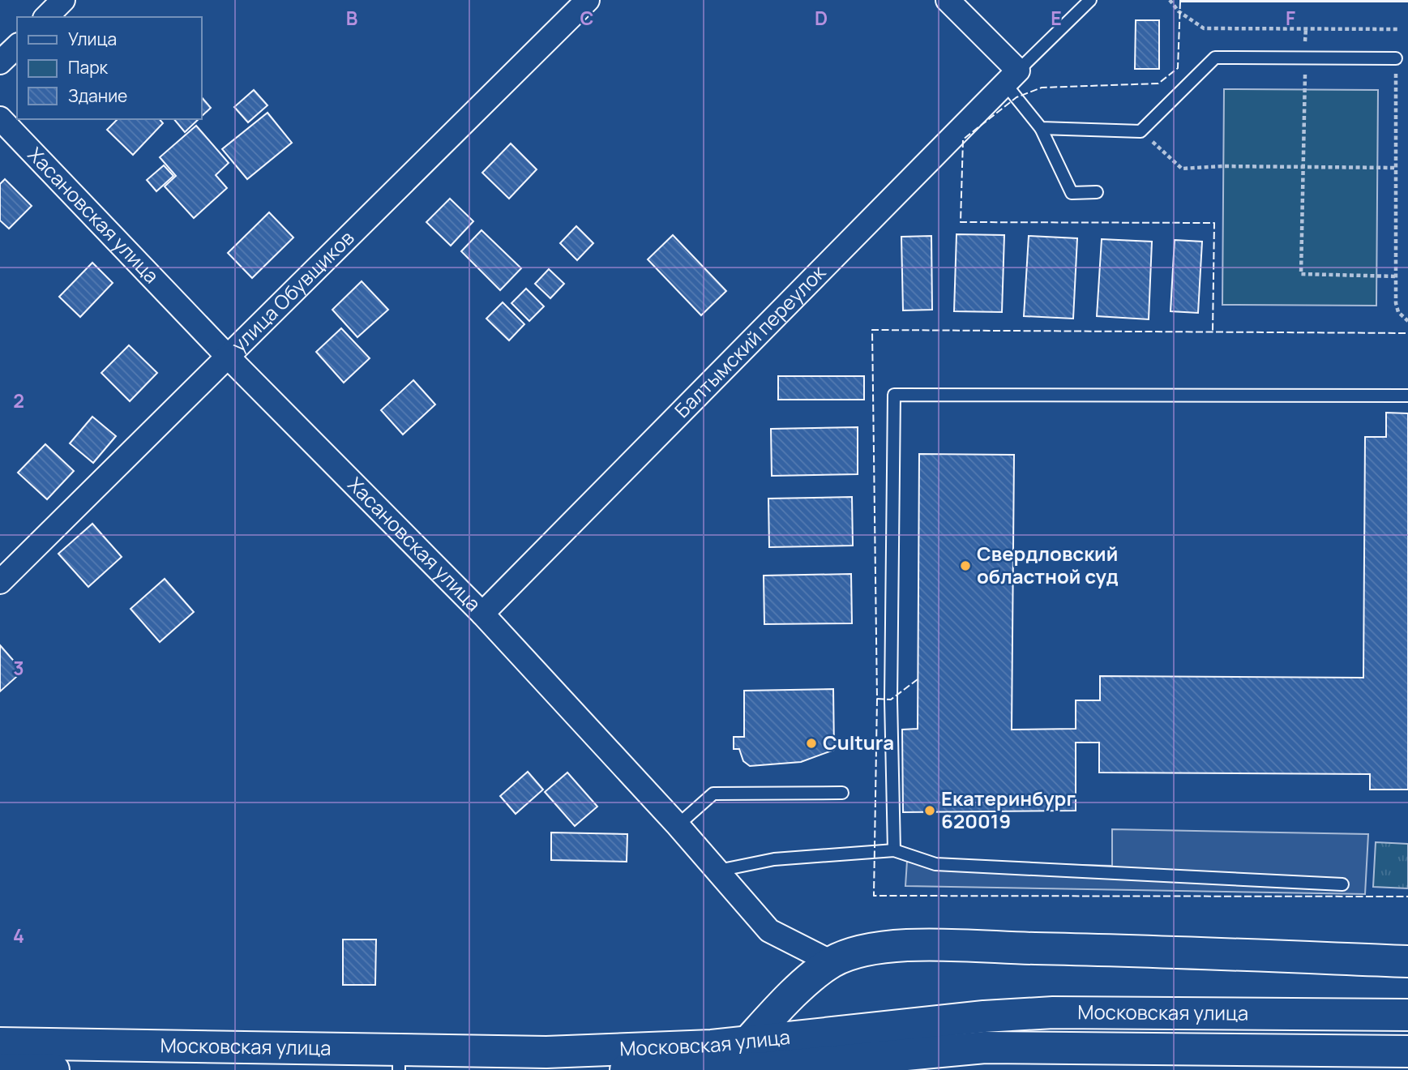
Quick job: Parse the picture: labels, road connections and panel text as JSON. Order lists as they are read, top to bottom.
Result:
{
  "streets": {
    "main road": ["Московская улица"],
    "street": ["Хасановская улица", "улица Обувщиков", "Балтымский переулок"]
  },
  "crossings": [
    ["Хасановская улица", "улица Обувщиков"],
    ["Хасановская улица", "Балтымский переулок"]
  ],
  "places": ["Свердловский областной суд", "Cultura", "Екатеринбург 620019"],
  "legend": ["Улица", "Парк", "Здание"],
  "grid": {
    "columns": [
      "B",
      "C",
      "D",
      "E",
      "F"
    ],
    "rows": ["2", "3", "4"]
  }
}
